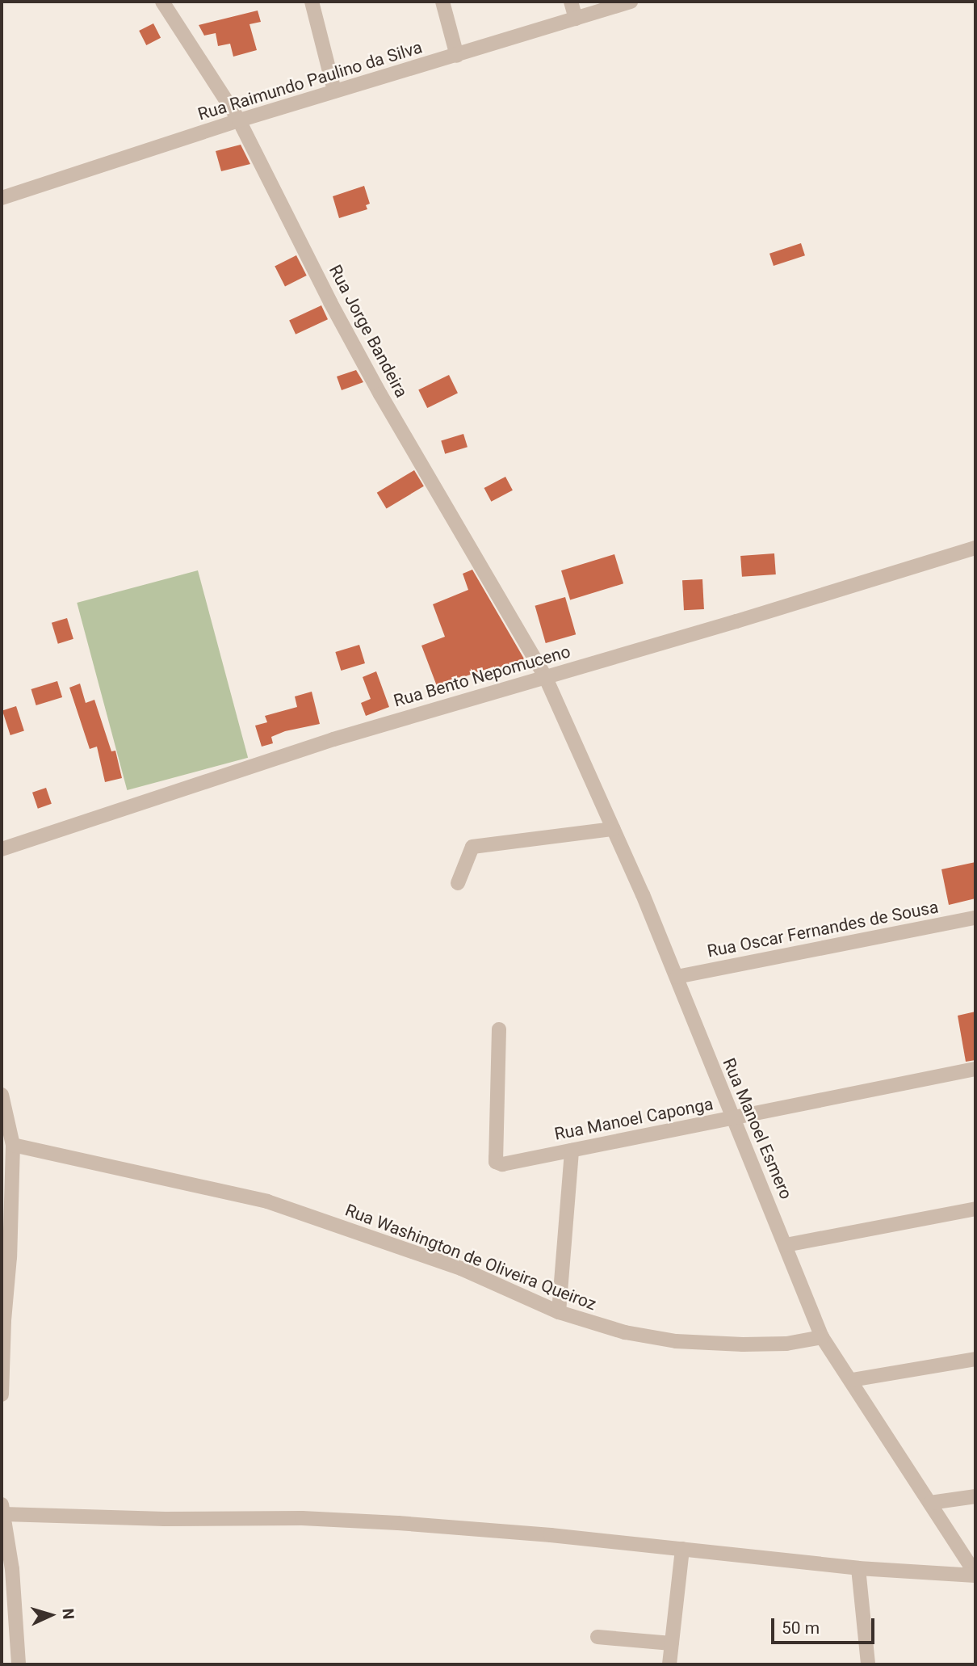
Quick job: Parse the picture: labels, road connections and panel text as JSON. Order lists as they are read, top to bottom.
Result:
{
  "streets": {
    "street": [
      "Rua Raimundo Paulino da Silva",
      "Rua Jorge Bandeira",
      "Rua Bento Nepomuceno",
      "Rua Oscar Fernandes de Sousa",
      "Rua Manoel Caponga",
      "Rua Manoel Esmero",
      "Rua Washington de Oliveira Queiroz"
    ]
  },
  "crossings": [
    ["Rua Raimundo Paulino da Silva", "Rua Jorge Bandeira"],
    ["Rua Jorge Bandeira", "Rua Bento Nepomuceno"],
    ["Rua Jorge Bandeira", "Rua Manoel Esmero"],
    ["Rua Bento Nepomuceno", "Rua Manoel Esmero"],
    ["Rua Oscar Fernandes de Sousa", "Rua Manoel Esmero"],
    ["Rua Manoel Caponga", "Rua Manoel Esmero"],
    ["Rua Manoel Esmero", "Rua Washington de Oliveira Queiroz"]
  ],
  "scale_bar": "50 m",
  "north": "right"
}
